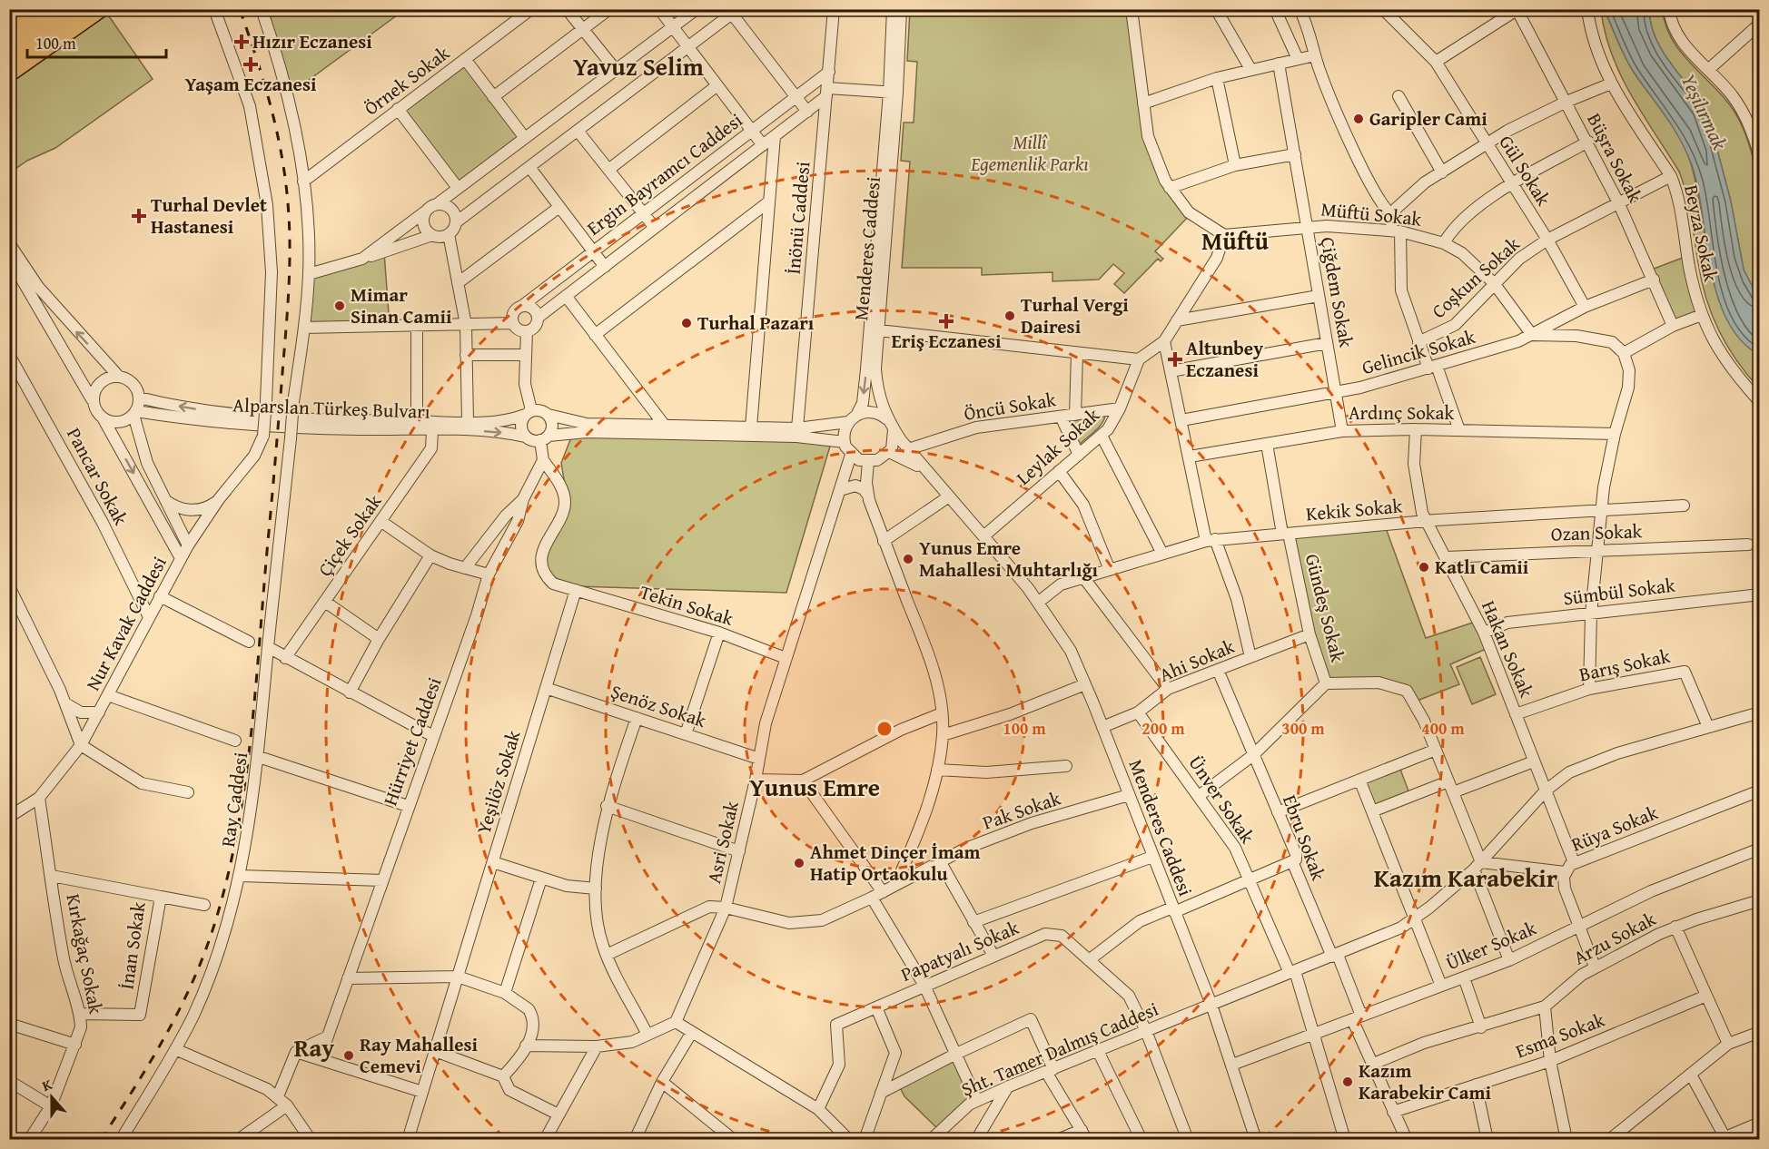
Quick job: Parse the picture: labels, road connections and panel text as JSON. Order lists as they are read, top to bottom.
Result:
{
  "streets": {
    "street": [
      "Örnek Sokak",
      "Büşra Sokak",
      "Gül Sokak",
      "Ergin Bayramcı Caddesi",
      "Müftü Sokak",
      "İnönü Caddesi",
      "Beyza Sokak",
      "Menderes Caddesi",
      "Coşkun Sokak",
      "Çiğdem Sokak",
      "Gelincik Sokak",
      "Öncü Sokak",
      "Alparslan Türkeş Bulvarı",
      "Ardınç Sokak",
      "Leylak Sokak",
      "Pancar Sokak",
      "Kekik Sokak",
      "Ozan Sokak",
      "Çiçek Sokak",
      "Sümbül Sokak",
      "Tekin Sokak",
      "Gündeş Sokak",
      "Nur Kavak Caddesi",
      "Hakan Sokak",
      "Ahi Sokak",
      "Barış Sokak",
      "Şenöz Sokak",
      "Hürriyet Caddesi",
      "Yeşilöz Sokak",
      "Ray Caddesi",
      "Ünver Sokak",
      "Pak Sokak",
      "Rüya Sokak",
      "Ebru Sokak",
      "Asri Sokak",
      "Arzu Sokak",
      "İnan Sokak",
      "Ülker Sokak",
      "Papatyalı Sokak",
      "Kırkağaç Sokak",
      "Esma Sokak",
      "Şht. Tamer Dalmış Caddesi"
    ]
  },
  "crossings": [
    ["Örnek Sokak", "Ray Caddesi"],
    ["Büşra Sokak", "Coşkun Sokak"],
    ["Büşra Sokak", "Gelincik Sokak"],
    ["Gül Sokak", "Coşkun Sokak"],
    ["Gül Sokak", "Gelincik Sokak"],
    ["Ergin Bayramcı Caddesi", "İnönü Caddesi"],
    ["Müftü Sokak", "Coşkun Sokak"],
    ["Müftü Sokak", "Çiğdem Sokak"],
    ["Müftü Sokak", "Gelincik Sokak"],
    ["Beyza Sokak", "Coşkun Sokak"],
    ["Menderes Caddesi", "Öncü Sokak"],
    ["Menderes Caddesi", "Leylak Sokak"],
    ["Menderes Caddesi", "Kekik Sokak"],
    ["Menderes Caddesi", "Ahi Sokak"],
    ["Menderes Caddesi", "Pak Sokak"],
    ["Menderes Caddesi", "Asri Sokak"],
    ["Menderes Caddesi", "Ülker Sokak"],
    ["Menderes Caddesi", "Şht. Tamer Dalmış Caddesi"],
    ["Çiğdem Sokak", "Gelincik Sokak"],
    ["Çiğdem Sokak", "Ardınç Sokak"],
    ["Öncü Sokak", "Leylak Sokak"],
    ["Alparslan Türkeş Bulvarı", "Çiçek Sokak"],
    ["Alparslan Türkeş Bulvarı", "Nur Kavak Caddesi"],
    ["Ardınç Sokak", "Gündeş Sokak"],
    ["Ardınç Sokak", "Hakan Sokak"],
    ["Pancar Sokak", "Nur Kavak Caddesi"],
    ["Kekik Sokak", "Gündeş Sokak"],
    ["Kekik Sokak", "Hakan Sokak"],
    ["Ozan Sokak", "Hakan Sokak"],
    ["Sümbül Sokak", "Hakan Sokak"],
    ["Tekin Sokak", "Yeşilöz Sokak"],
    ["Tekin Sokak", "Asri Sokak"],
    ["Gündeş Sokak", "Ahi Sokak"],
    ["Gündeş Sokak", "Rüya Sokak"],
    ["Gündeş Sokak", "Ülker Sokak"],
    ["Gündeş Sokak", "Şht. Tamer Dalmış Caddesi"],
    ["Nur Kavak Caddesi", "Kırkağaç Sokak"],
    ["Hakan Sokak", "Barış Sokak"],
    ["Hakan Sokak", "Rüya Sokak"],
    ["Hakan Sokak", "Şht. Tamer Dalmış Caddesi"],
    ["Ahi Sokak", "Ünver Sokak"],
    ["Ahi Sokak", "Ebru Sokak"],
    ["Barış Sokak", "Şht. Tamer Dalmış Caddesi"],
    ["Şenöz Sokak", "Yeşilöz Sokak"],
    ["Şenöz Sokak", "Asri Sokak"],
    ["Ünver Sokak", "Ülker Sokak"],
    ["Ünver Sokak", "Şht. Tamer Dalmış Caddesi"],
    ["Pak Sokak", "Asri Sokak"],
    ["Rüya Sokak", "Şht. Tamer Dalmış Caddesi"],
    ["Ebru Sokak", "Arzu Sokak"],
    ["Ebru Sokak", "Ülker Sokak"],
    ["Ebru Sokak", "Esma Sokak"],
    ["Ebru Sokak", "Şht. Tamer Dalmış Caddesi"],
    ["İnan Sokak", "Kırkağaç Sokak"],
    ["Papatyalı Sokak", "Şht. Tamer Dalmış Caddesi"]
  ],
  "districts": [
    "Yavuz Selim",
    "Müftü",
    "Yunus Emre",
    "Kazım Karabekir",
    "Ray"
  ],
  "water": ["Yeşilırmak"],
  "parks": ["Millî Egemenlik Parkı"],
  "places": {
    "health": [
      "Hızır Eczanesi",
      "Yaşam Eczanesi",
      "Turhal Devlet Hastanesi",
      "Eriş Eczanesi",
      "Altunbey Eczanesi"
    ],
    "other": [
      "Garipler Cami",
      "Mimar Sinan Camii",
      "Turhal Vergi Dairesi",
      "Turhal Pazarı",
      "Yunus Emre Mahallesi Muhtarlığı",
      "Katlı Camii",
      "Ahmet Dinçer İmam Hatip Ortaokulu",
      "Ray Mahallesi Cemevi",
      "Kazım Karabekir Cami"
    ]
  },
  "scale_bar": "100 m",
  "north": "top",
  "rings": [
    "100 m",
    "200 m",
    "300 m",
    "400 m"
  ]
}
